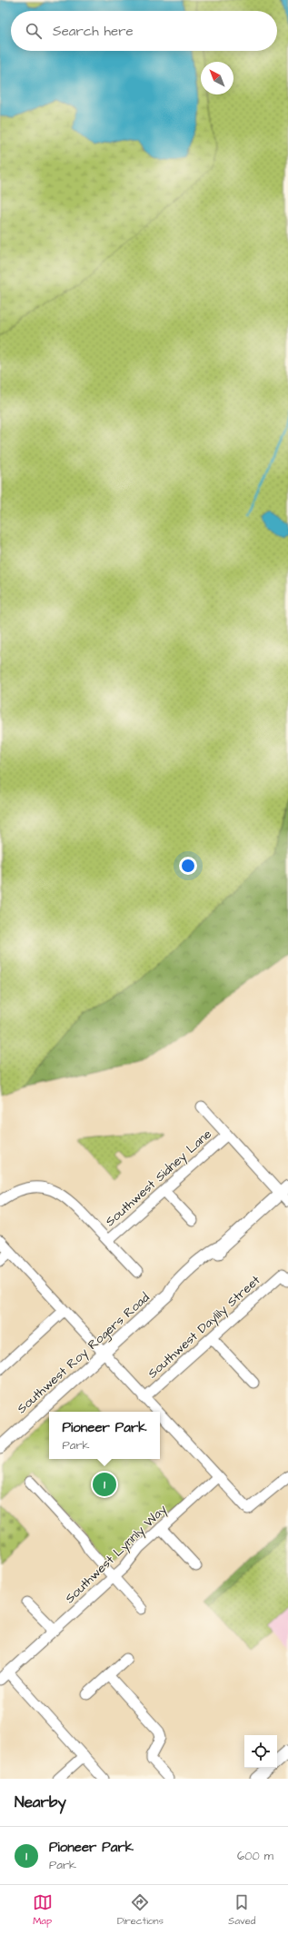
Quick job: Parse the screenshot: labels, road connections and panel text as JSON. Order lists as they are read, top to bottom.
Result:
{
  "streets": {
    "main road": ["Southwest Roy Rogers Road"],
    "street": ["Southwest Sidney Lane", "Southwest Daylily Street", "Southwest Lynnly Way"]
  },
  "north": "top left",
  "page": {
    "search": "Search here",
    "popup": ["Pioneer Park", "Park"],
    "pins": "1",
    "heading": "Nearby",
    "list": [
      {
        "mark": "1",
        "name": "Pioneer Park",
        "note": "Park",
        "value": "600 m"
      }
    ],
    "nav": ["Map", "Directions", "Saved"]
  }
}
